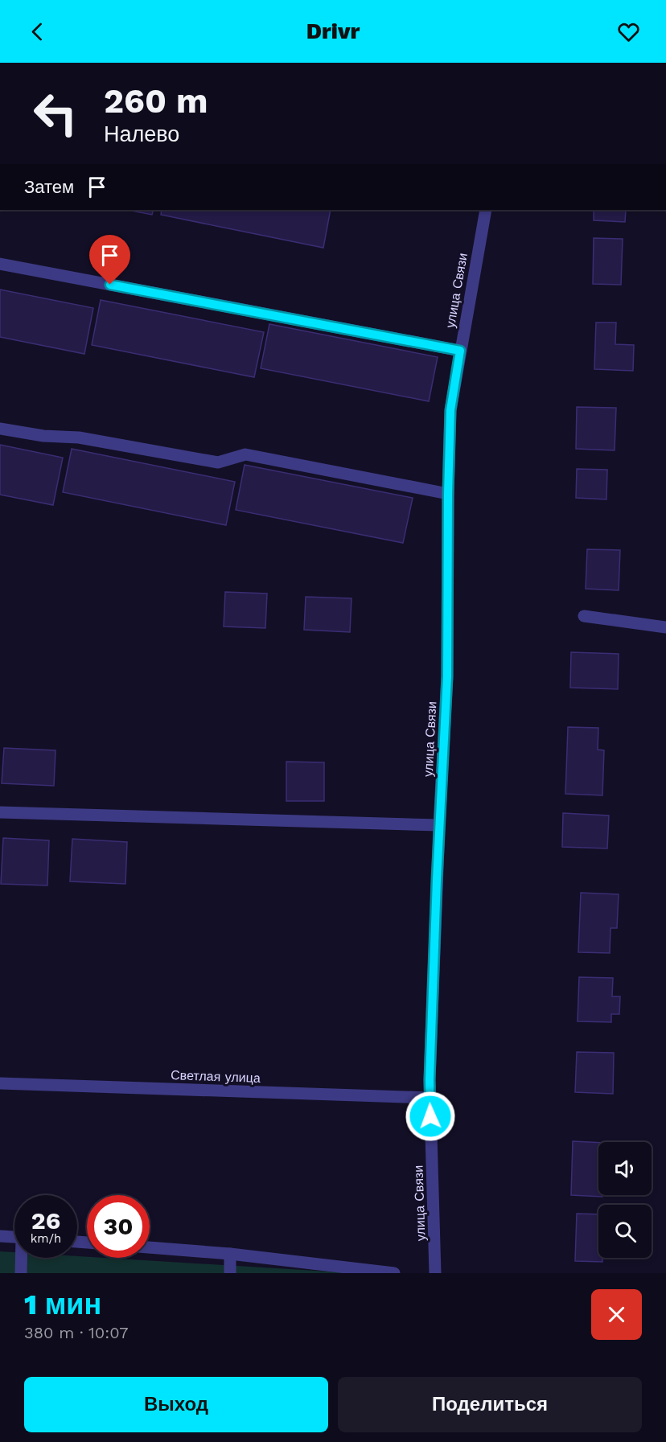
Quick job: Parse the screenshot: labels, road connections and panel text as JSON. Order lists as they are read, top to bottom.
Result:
{
  "streets": {
    "street": ["улица Связи", "Светлая улица"]
  },
  "crossings": [
    ["улица Связи", "Светлая улица"]
  ],
  "page": {
    "header": "Drivr",
    "turn": ["260 m", "Налево"],
    "then": "Затем",
    "speed": "26 km/h",
    "limit": "30",
    "heading": ["1 мин", "380 m · 10:07"],
    "buttons": ["Выход", "Поделиться"]
  }
}
